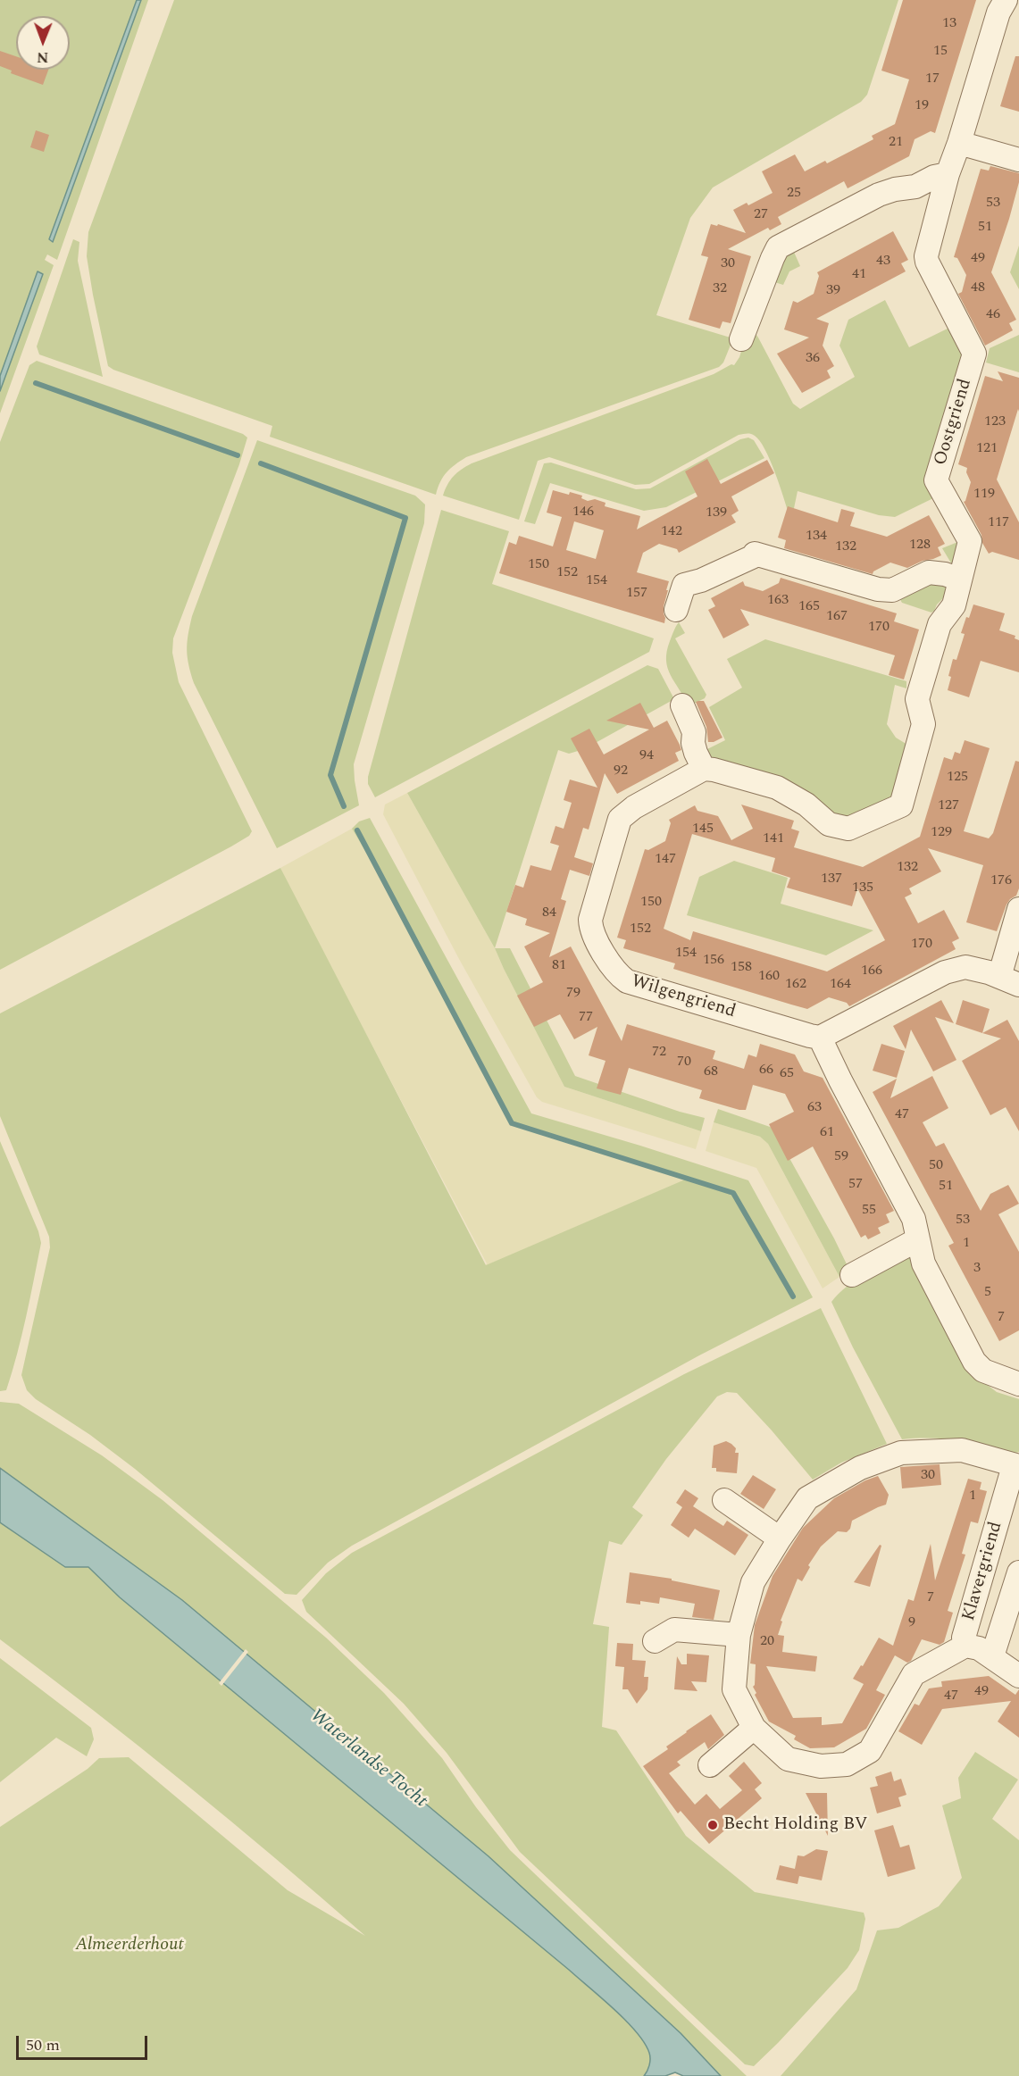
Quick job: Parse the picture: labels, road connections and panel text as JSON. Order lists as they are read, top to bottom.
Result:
{
  "streets": {
    "street": ["Oostgriend", "Wilgengriend", "Klavergriend"]
  },
  "water": ["Waterlandse Tocht"],
  "parks": ["Almeerderhout"],
  "places": ["Becht Holding BV"],
  "house_numbers": [
    "13",
    "15",
    "17",
    "19",
    "21",
    "25",
    "53",
    "27",
    "51",
    "49",
    "43",
    "30",
    "41",
    "48",
    "32",
    "39",
    "46",
    "36",
    "123",
    "121",
    "119",
    "146",
    "139",
    "117",
    "142",
    "134",
    "128",
    "132",
    "150",
    "152",
    "154",
    "157",
    "163",
    "165",
    "167",
    "170",
    "94",
    "92",
    "125",
    "127",
    "145",
    "129",
    "141",
    "147",
    "132",
    "137",
    "176",
    "135",
    "150",
    "84",
    "152",
    "170",
    "154",
    "156",
    "81",
    "158",
    "166",
    "160",
    "162",
    "164",
    "79",
    "77",
    "72",
    "70",
    "66",
    "68",
    "65",
    "63",
    "47",
    "61",
    "59",
    "50",
    "57",
    "51",
    "55",
    "53",
    "1",
    "3",
    "5",
    "7",
    "30",
    "1",
    "7",
    "9",
    "20",
    "49",
    "47"
  ],
  "scale_bar": "50 m",
  "north": "bottom"
}
